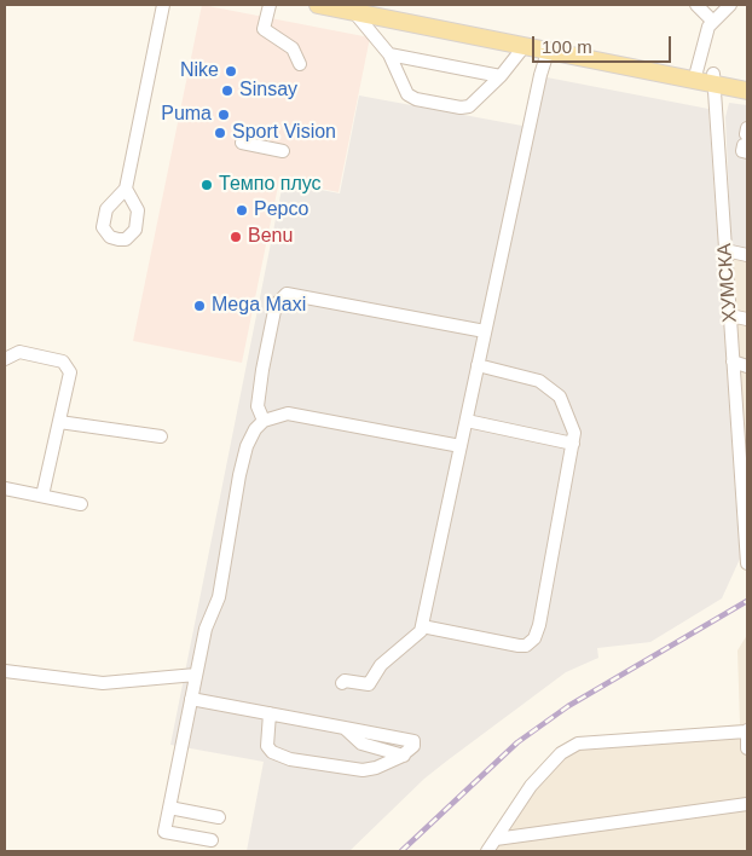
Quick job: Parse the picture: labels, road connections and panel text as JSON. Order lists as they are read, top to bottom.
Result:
{
  "streets": {
    "street": ["ХУМСКА"]
  },
  "places": [
    "Nike",
    "Sinsay",
    "Puma",
    "Sport Vision",
    "Темпо плус",
    "Pepco",
    "Benu",
    "Mega Maxi"
  ],
  "scale_bar": "100 m"
}
